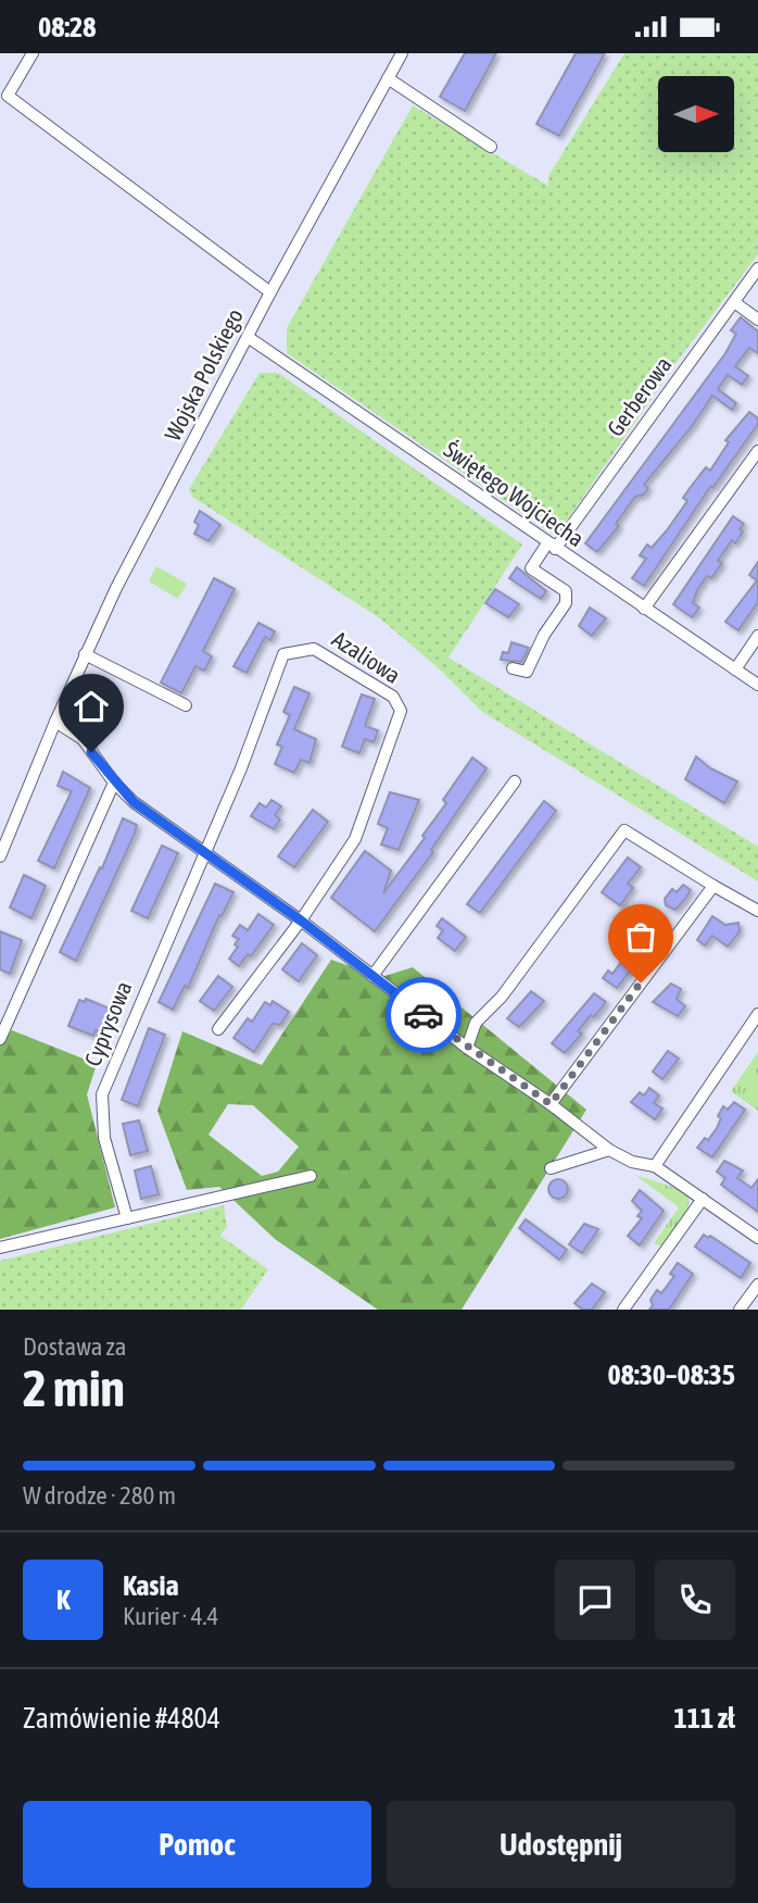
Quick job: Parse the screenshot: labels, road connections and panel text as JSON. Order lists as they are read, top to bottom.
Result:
{
  "streets": {
    "street": [
      "Wojska Polskiego",
      "Gerberowa",
      "Świętego Wojciecha",
      "Azaliowa",
      "Cyprysowa"
    ]
  },
  "crossings": [
    ["Wojska Polskiego", "Świętego Wojciecha"],
    ["Gerberowa", "Świętego Wojciecha"],
    ["Azaliowa", "Cyprysowa"]
  ],
  "north": "right",
  "page": {
    "status": "08:28",
    "heading": ["2 min", "Dostawa za", "08:30–08:35"],
    "panel": [
      "Kasia",
      "Kurier · 4.4",
      "Zamówienie #4804",
      "111 zł"
    ],
    "bar": "W drodze · 280 m",
    "round": "K",
    "buttons": ["Pomoc", "Udostępnij"]
  }
}
